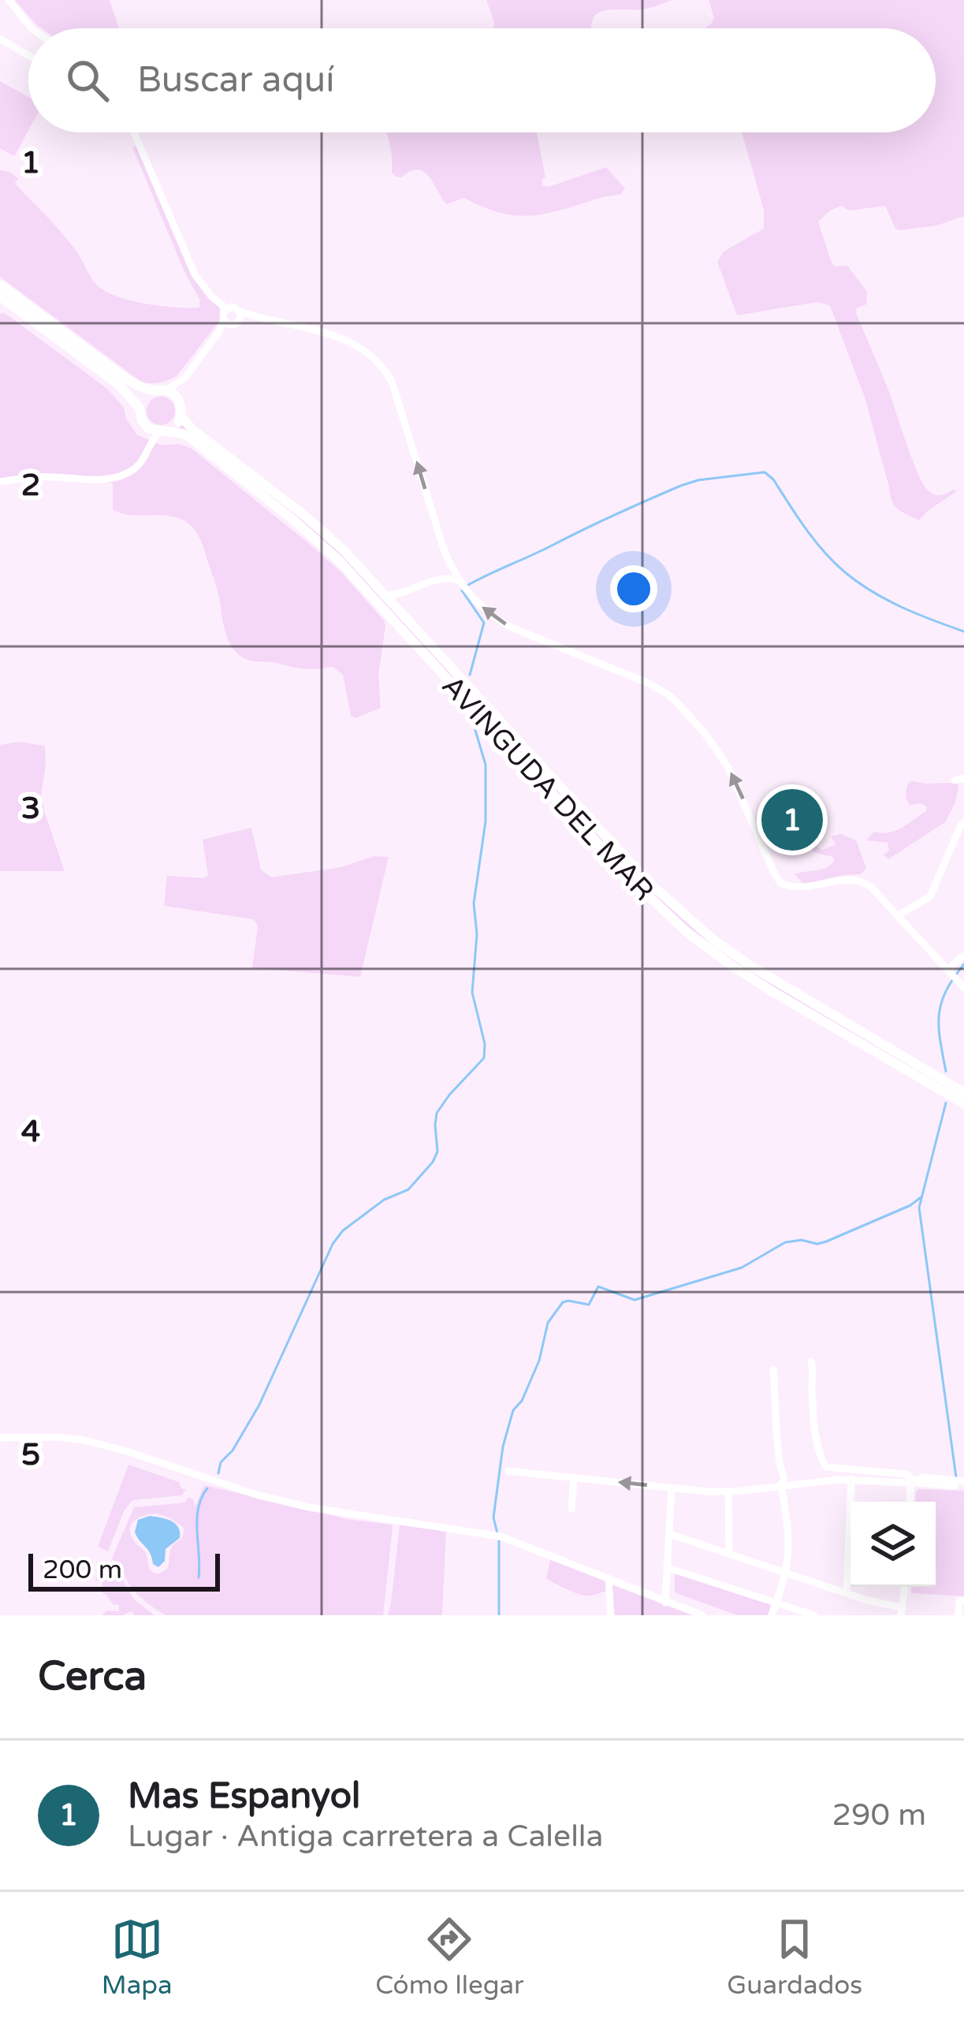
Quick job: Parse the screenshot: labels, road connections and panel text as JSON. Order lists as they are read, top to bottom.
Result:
{
  "streets": {
    "main road": ["AVINGUDA DEL MAR"]
  },
  "scale_bar": "200 m",
  "page": {
    "search": "Buscar aquí",
    "pins": "1",
    "scale": "200 m",
    "heading": "Cerca",
    "list": [
      {
        "mark": "1",
        "name": "Mas Espanyol",
        "note": "Lugar · Antiga carretera a Calella",
        "value": "290 m"
      }
    ],
    "nav": ["Mapa", "Cómo llegar", "Guardados"]
  },
  "grid": {
    "rows": [
      "1",
      "2",
      "3",
      "4",
      "5"
    ]
  }
}
